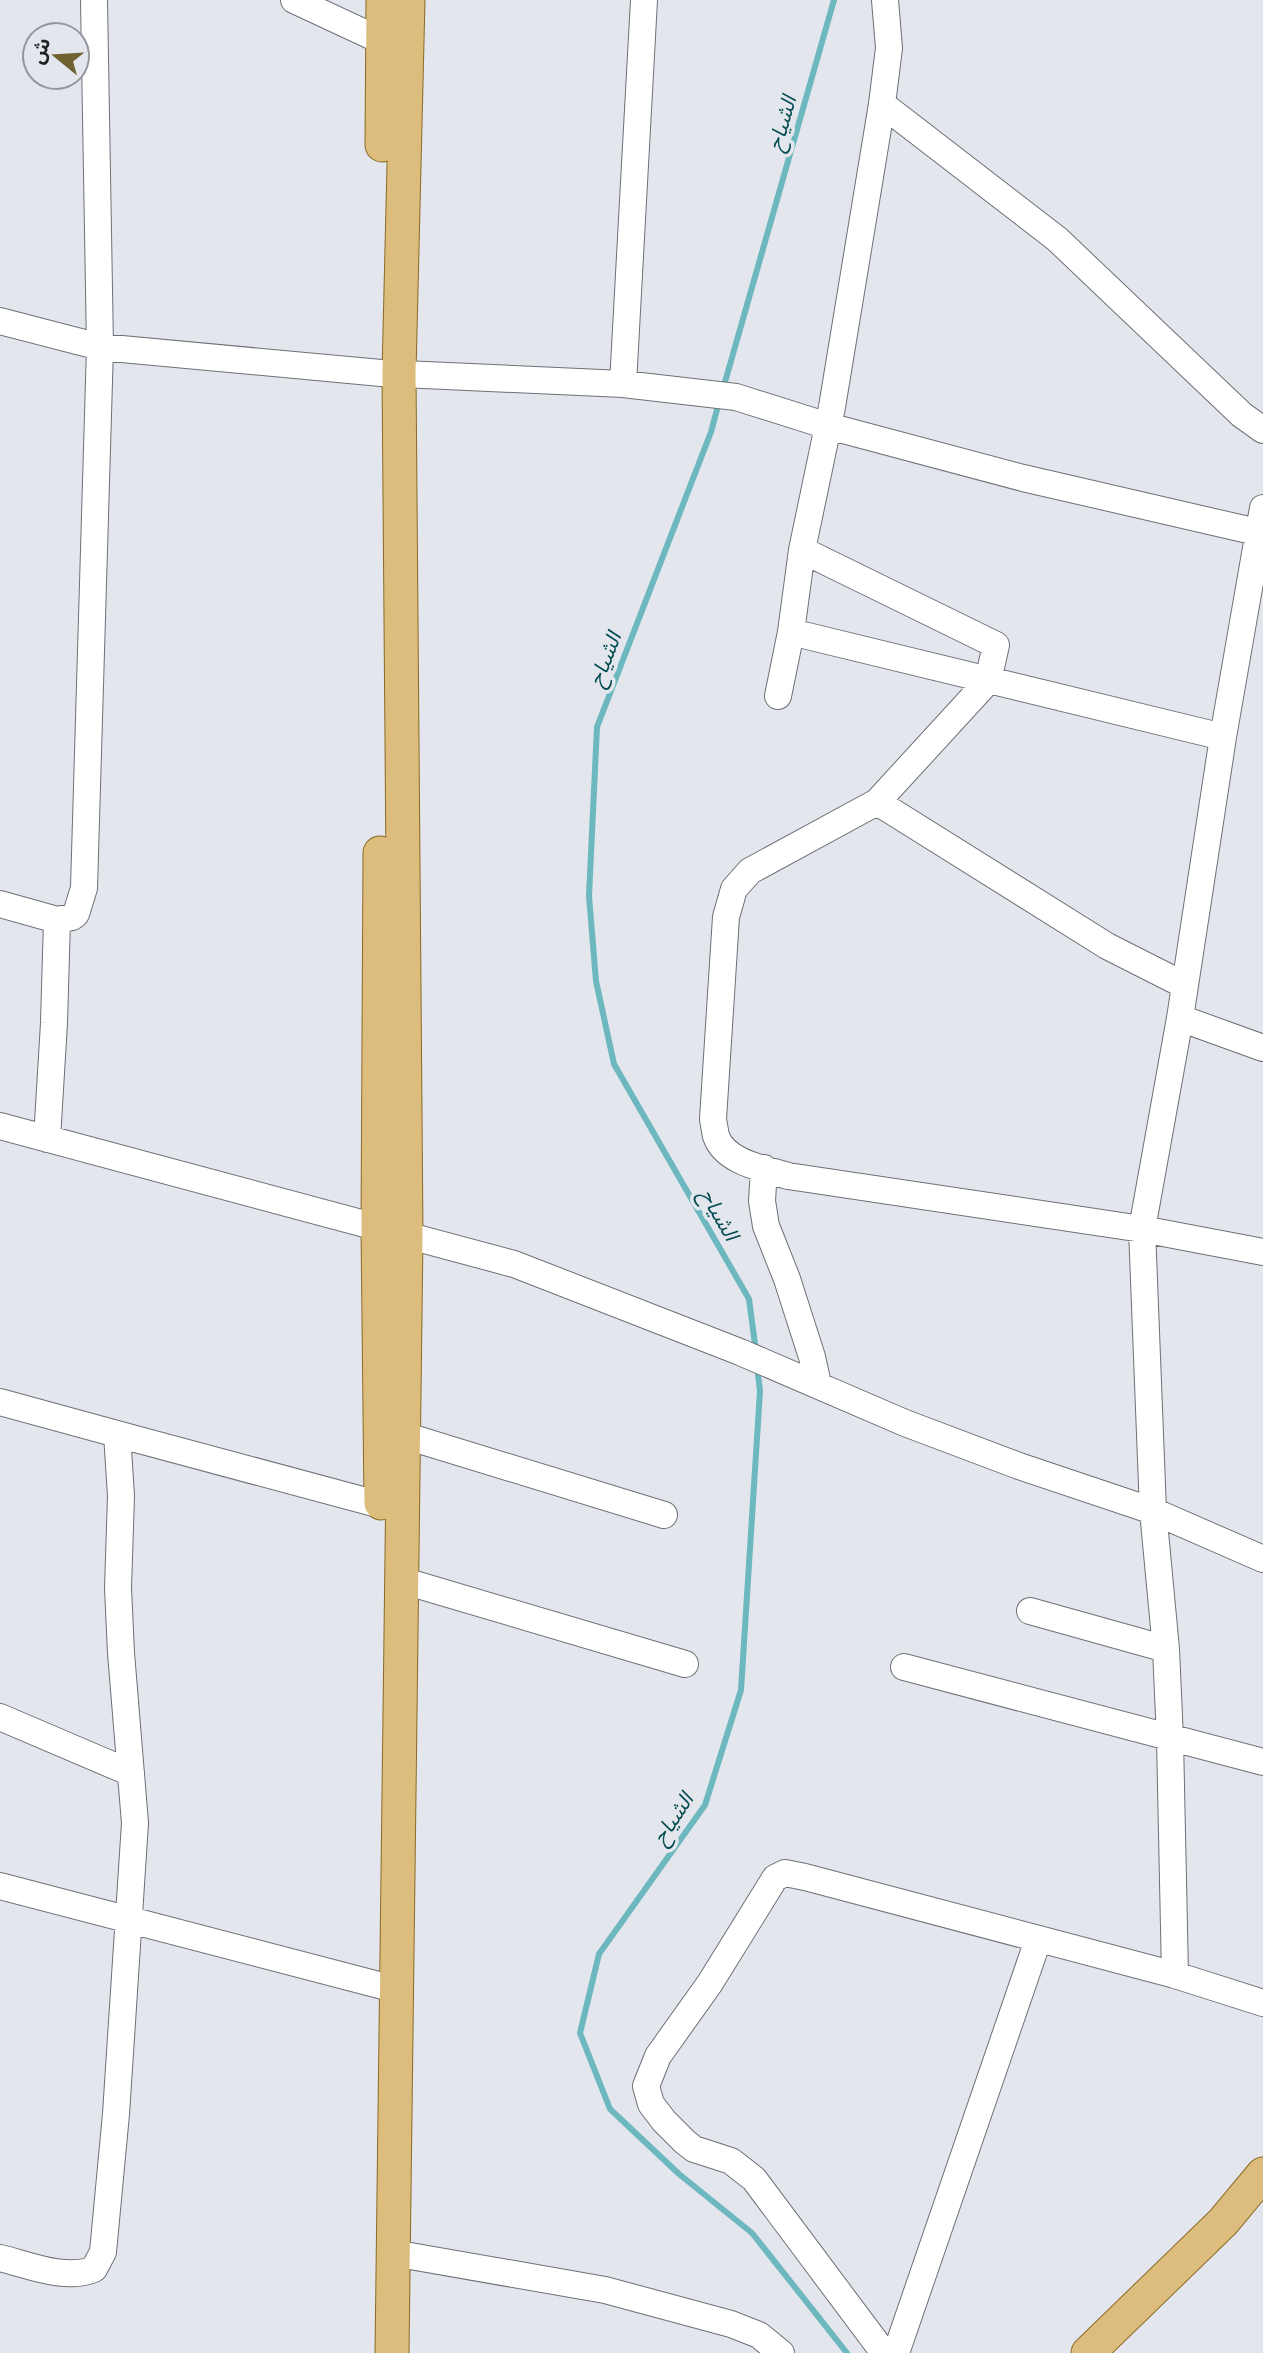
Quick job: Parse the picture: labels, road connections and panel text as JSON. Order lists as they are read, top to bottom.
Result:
{
  "water": ["الشياح"],
  "north": "left"
}
